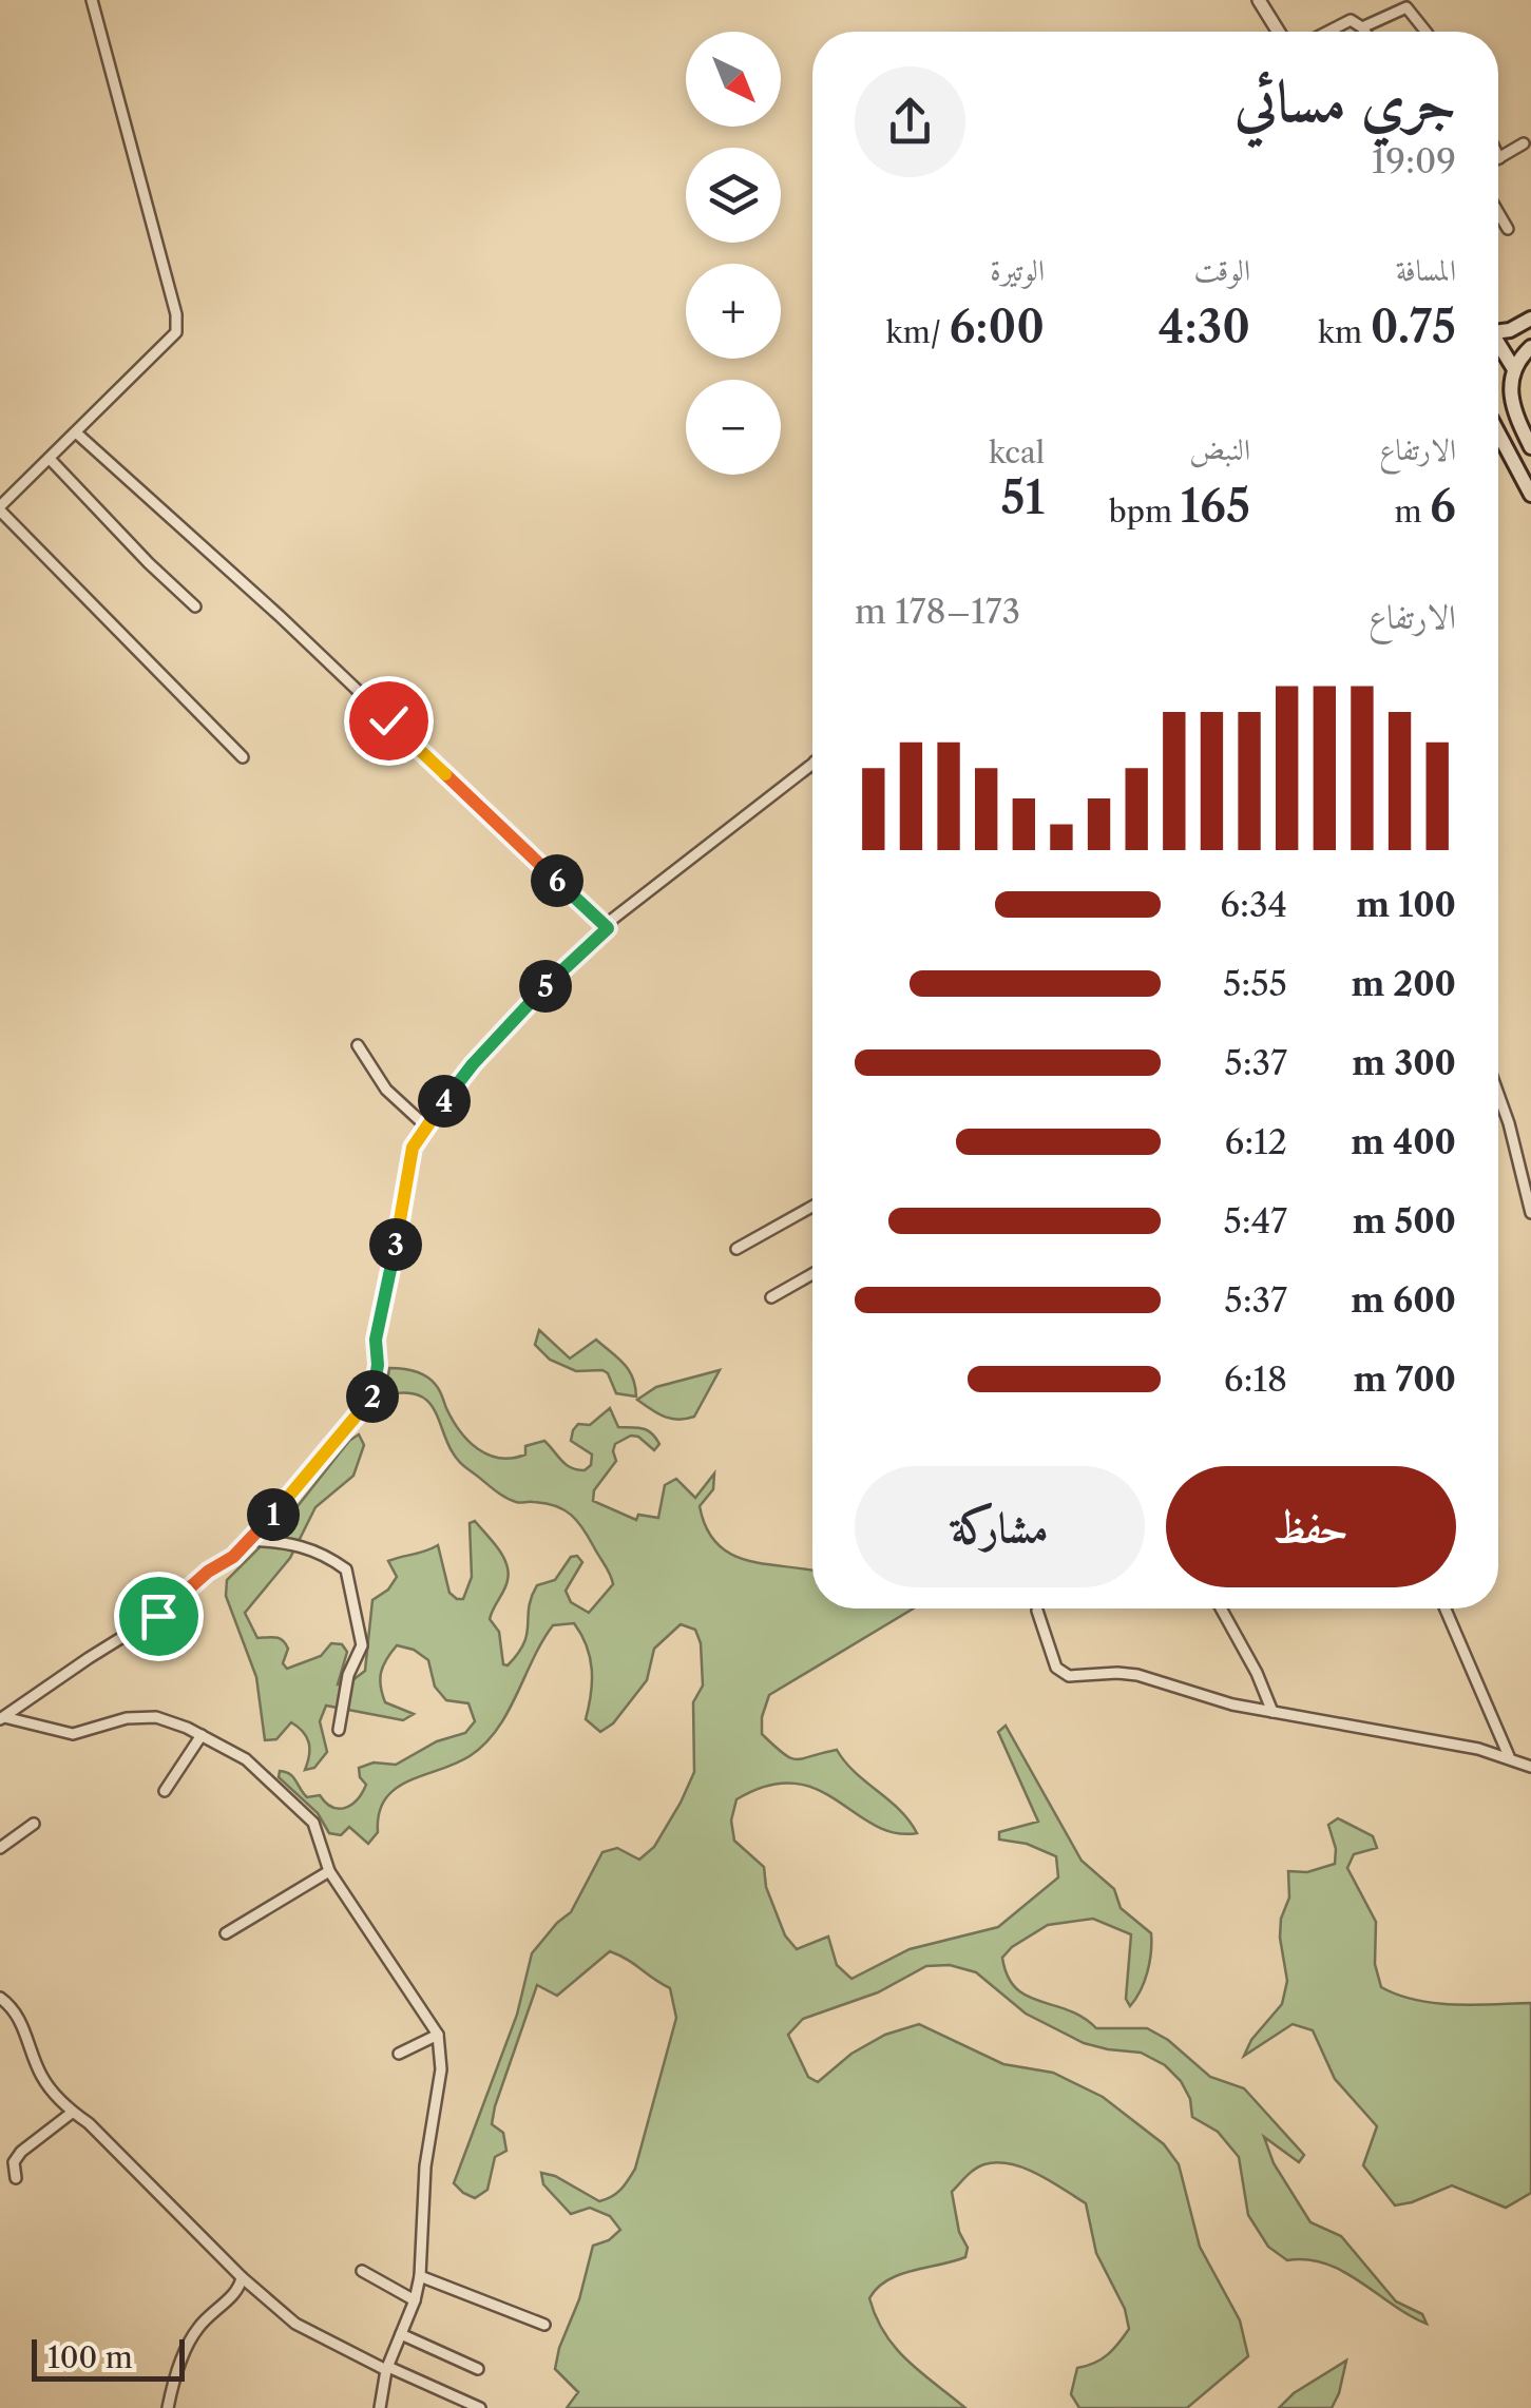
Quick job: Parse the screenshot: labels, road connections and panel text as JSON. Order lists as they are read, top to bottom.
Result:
{
  "scale_bar": "100 m",
  "north": "bottom right",
  "page": {
    "map_buttons": ["+", "−"],
    "heading": ["جري مسائي", "19:09"],
    "stats": [
      ["المسافة", "0.75 km"],
      ["الوقت", "4:30"],
      ["الوتيرة", "6:00 /km"],
      ["الارتفاع", "6 m"],
      ["النبض", "165 bpm"],
      ["kcal", "51"]
    ],
    "chart": ["الارتفاع", "173–178 m"],
    "pins": [
      "6",
      "5",
      "4",
      "3",
      "2",
      "1"
    ],
    "list": [
      {
        "name": "100 m",
        "note": "6:34"
      },
      {
        "name": "200 m",
        "note": "5:55"
      },
      {
        "name": "300 m",
        "note": "5:37"
      },
      {
        "name": "400 m",
        "note": "6:12"
      },
      {
        "name": "500 m",
        "note": "5:47"
      },
      {
        "name": "600 m",
        "note": "5:37"
      },
      {
        "name": "700 m",
        "note": "6:18"
      }
    ],
    "buttons": ["حفظ", "مشاركة"],
    "scale": "100 m"
  }
}
